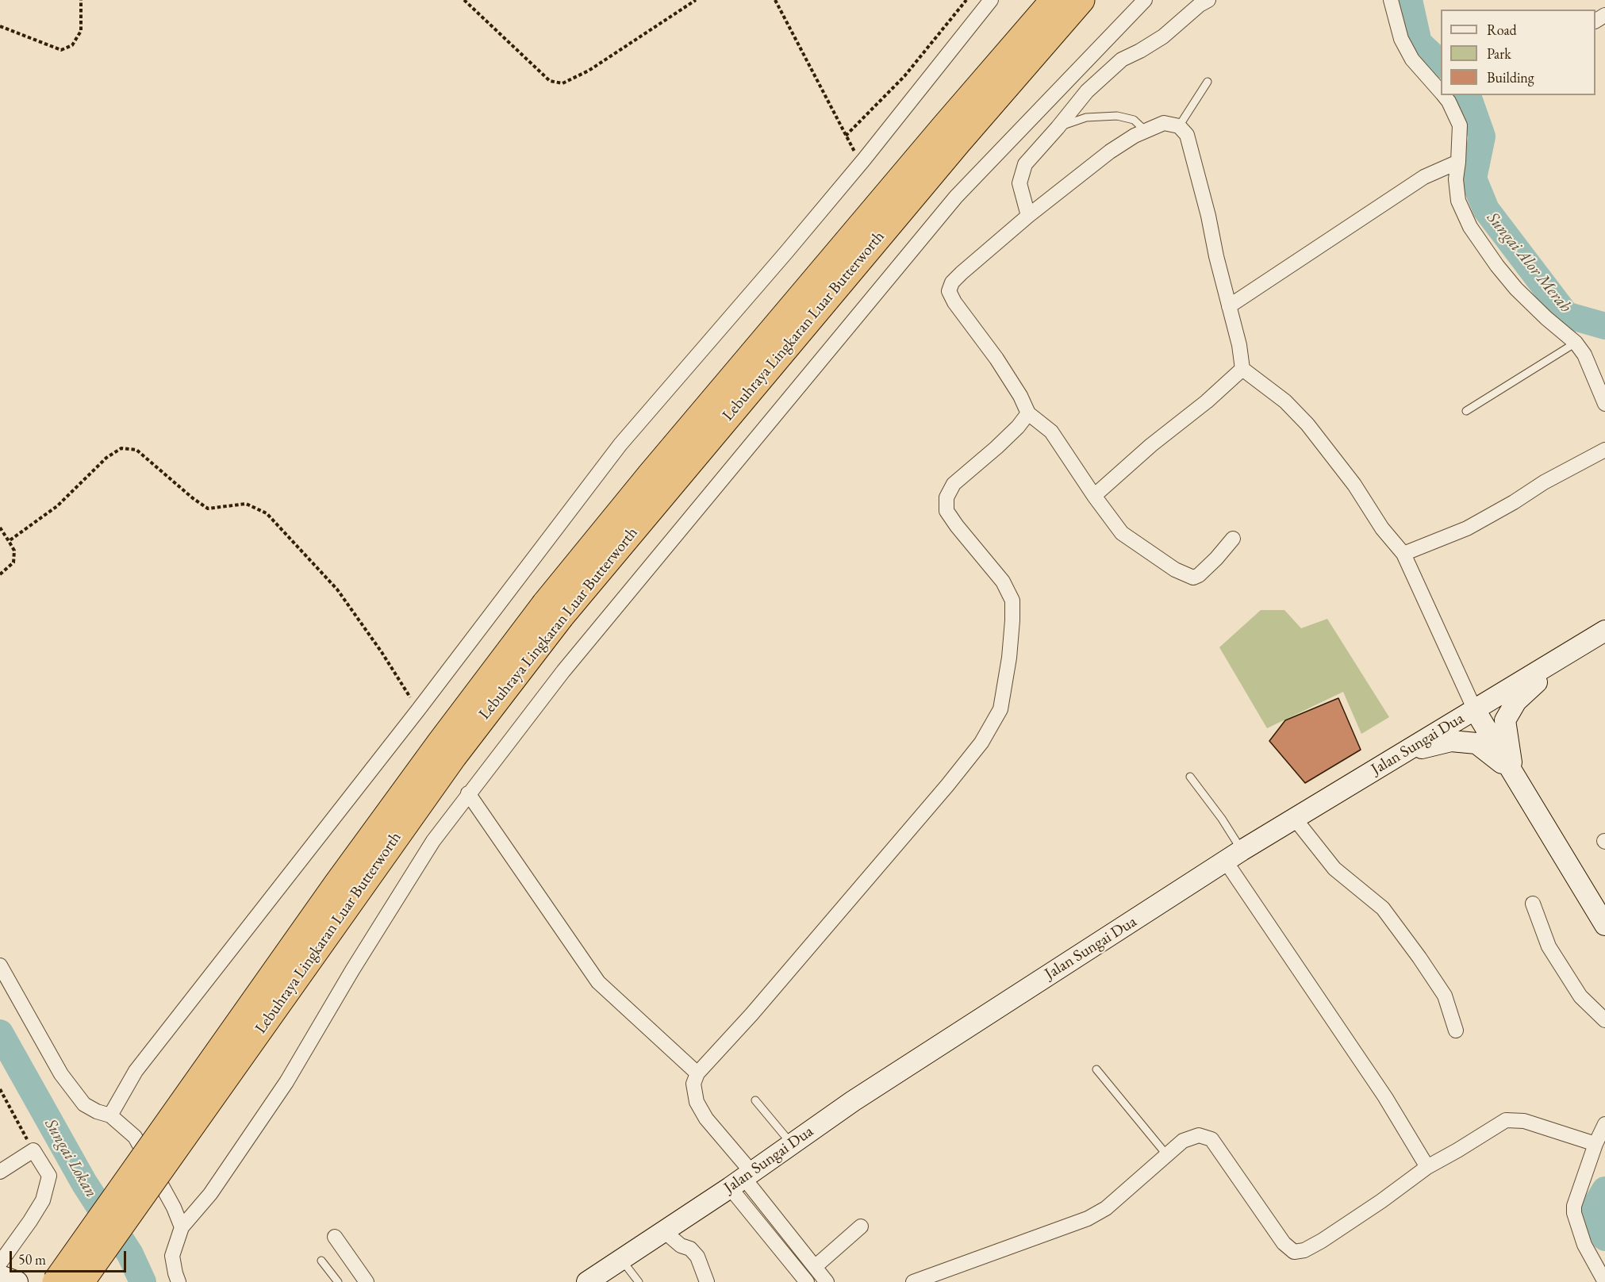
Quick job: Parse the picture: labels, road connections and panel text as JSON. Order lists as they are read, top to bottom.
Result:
{
  "streets": {
    "highway": ["Lebuhraya Lingkaran Luar Butterworth"],
    "main road": ["Jalan Sungai Dua"]
  },
  "water": ["Sungai Alor Merah", "Sungai Lokan"],
  "legend": ["Road", "Park", "Building"],
  "scale_bar": "50 m"
}
